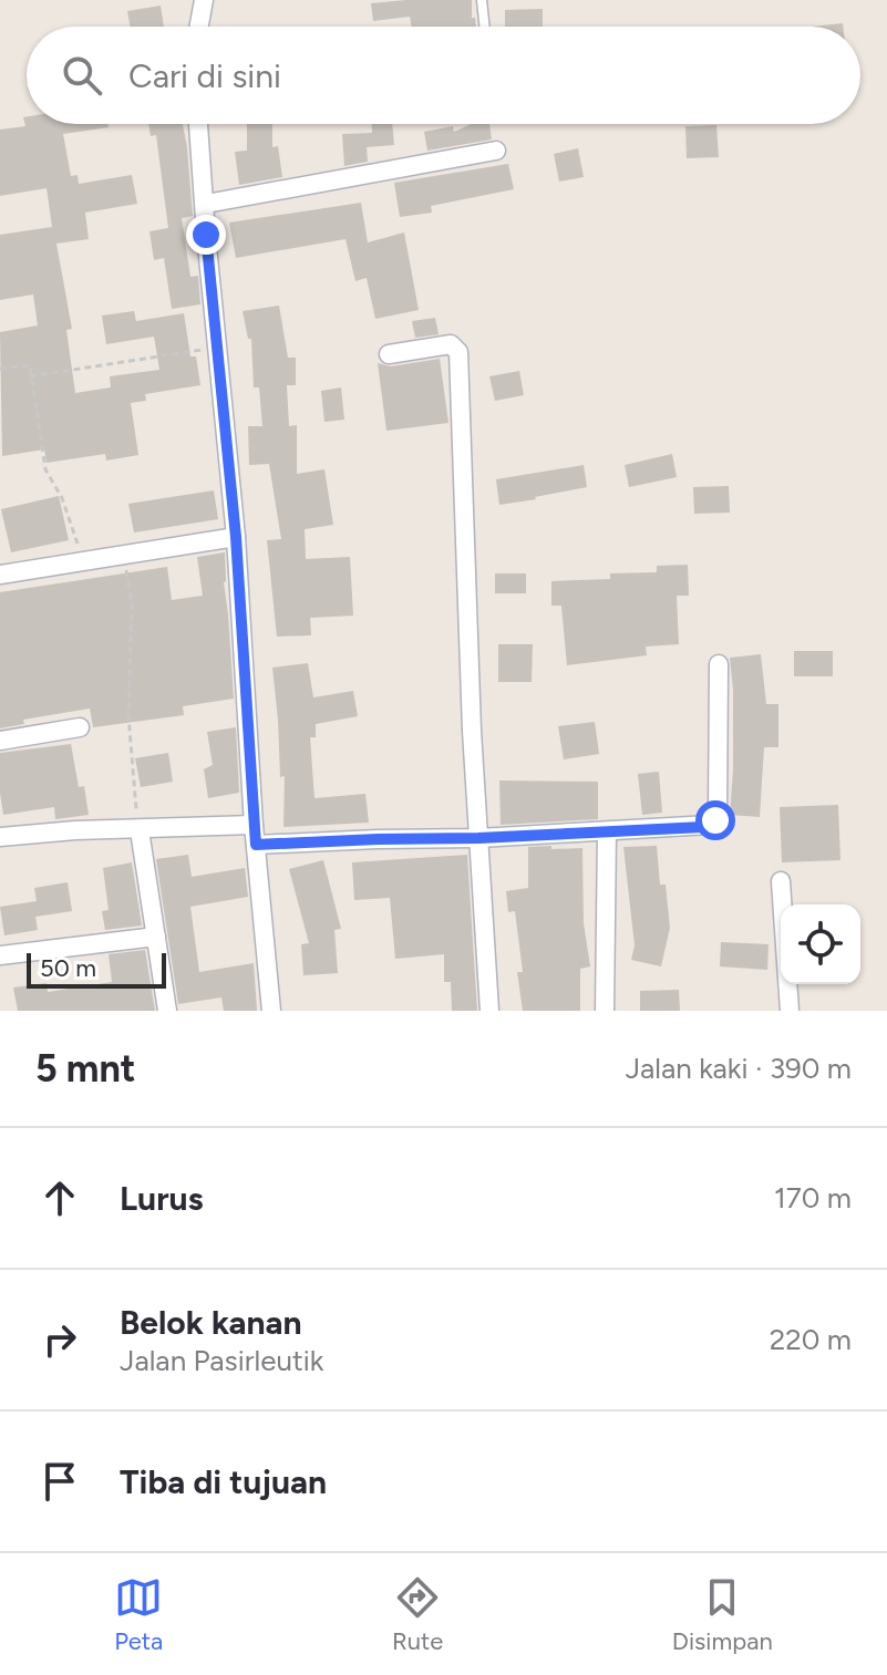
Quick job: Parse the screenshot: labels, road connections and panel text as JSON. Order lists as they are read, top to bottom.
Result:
{
  "scale_bar": "50 m",
  "page": {
    "search": "Cari di sini",
    "scale": "50 m",
    "heading": ["5 mnt", "Jalan kaki · 390 m"],
    "list": [
      ["Lurus", "170 m"],
      ["Belok kanan", "Jalan Pasirleutik", "220 m"],
      "Tiba di tujuan"
    ],
    "nav": ["Peta", "Rute", "Disimpan"]
  }
}
